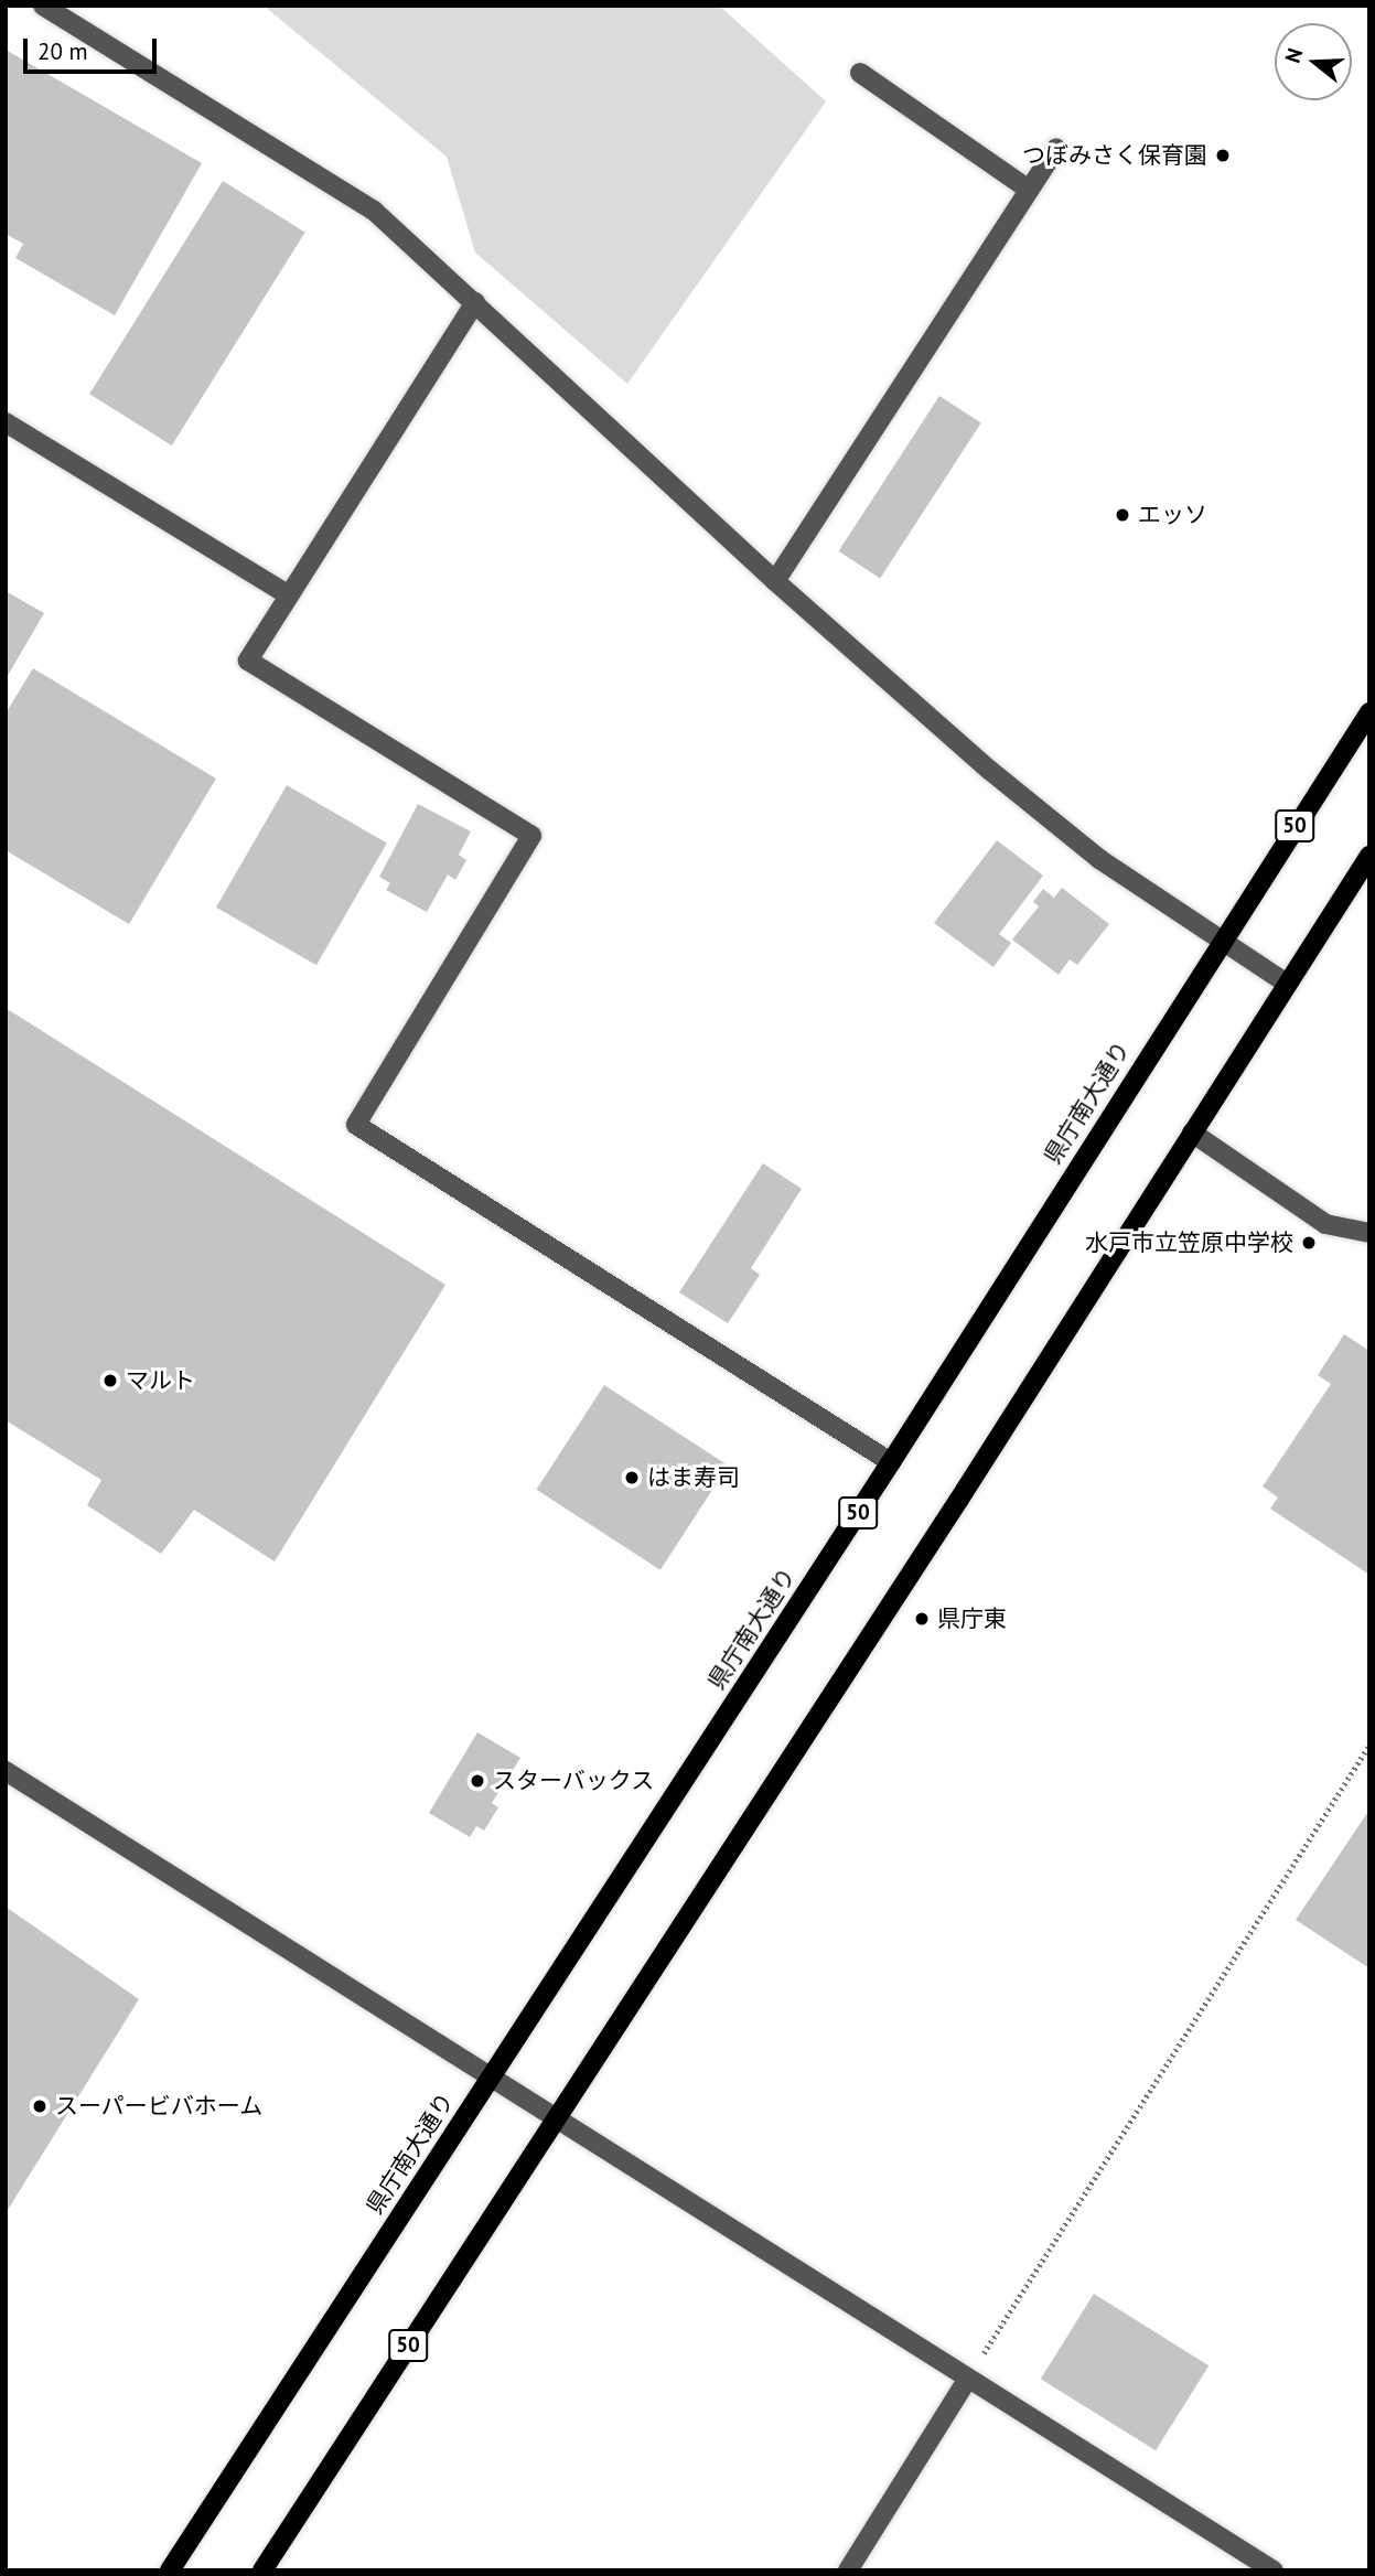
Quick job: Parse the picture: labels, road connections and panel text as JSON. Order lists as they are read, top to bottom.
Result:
{
  "streets": {
    "main road": ["50", "県庁南大通り"]
  },
  "places": [
    "つぼみさく保育園",
    "エッソ",
    "水戸市立笠原中学校",
    "マルト",
    "はま寿司",
    "県庁東",
    "スターバックス",
    "スーパービバホーム"
  ],
  "scale_bar": "20 m",
  "north": "left"
}
